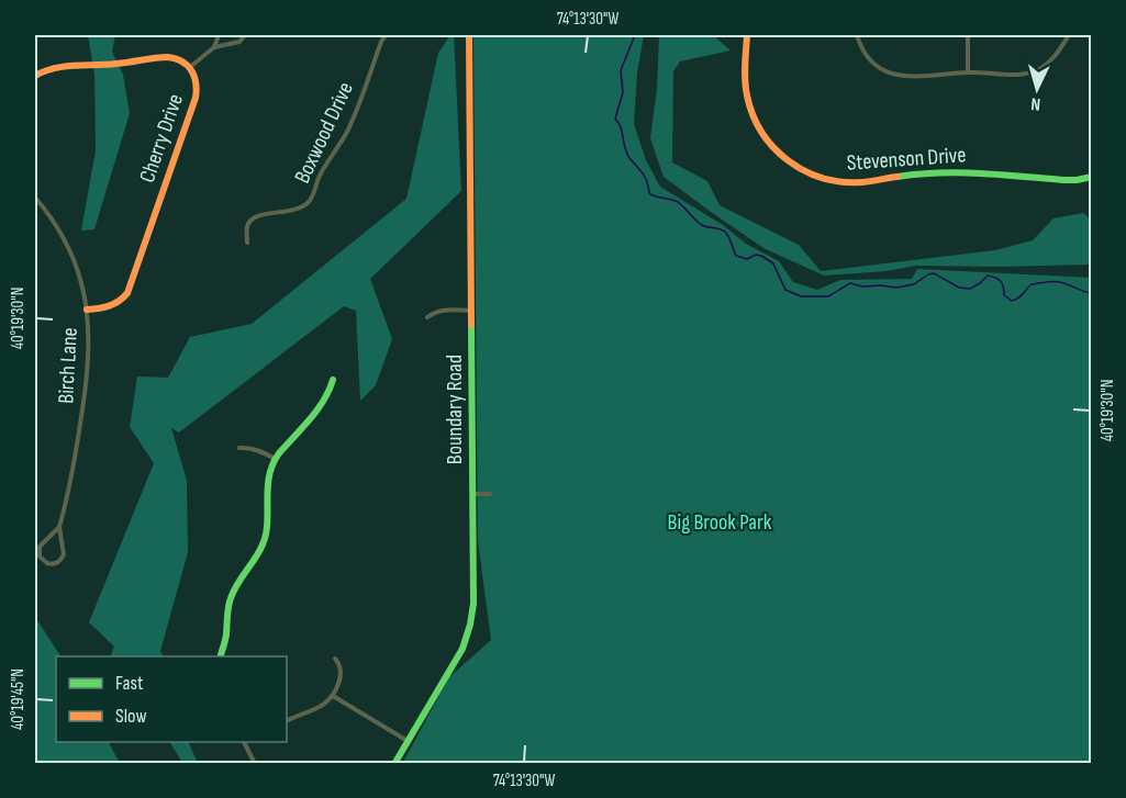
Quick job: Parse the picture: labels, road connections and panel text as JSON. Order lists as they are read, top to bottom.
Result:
{
  "streets": {
    "street": [
      "Boxwood Drive",
      "Cherry Drive",
      "Stevenson Drive",
      "Birch Lane",
      "Boundary Road"
    ]
  },
  "crossings": [
    ["Cherry Drive", "Birch Lane"]
  ],
  "parks": ["Big Brook Park"],
  "legend": ["Fast", "Slow"],
  "north": "bottom",
  "coordinates": ["74°13'30\"W", "40°19'30\"N", "40°19'45\"N"]
}
